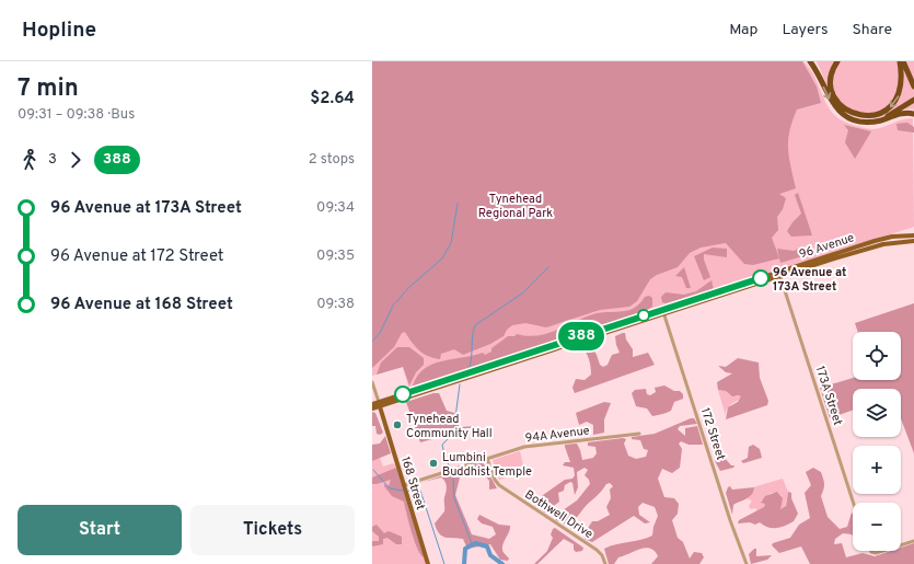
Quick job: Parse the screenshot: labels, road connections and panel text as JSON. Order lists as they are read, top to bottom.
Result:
{
  "streets": {
    "main road": ["96 Avenue", "168 Street"],
    "street": [
      "173A Street",
      "94A Avenue",
      "172 Street",
      "Bothwell Drive"
    ]
  },
  "crossings": [
    ["96 Avenue", "173A Street"],
    ["96 Avenue", "172 Street"],
    ["96 Avenue", "168 Street"],
    ["94A Avenue", "168 Street"],
    ["94A Avenue", "Bothwell Drive"]
  ],
  "parks": ["Tynehead Regional Park"],
  "places": ["96 Avenue at 173A Street", "Tynehead Community Hall", "Lumbini Buddhist Temple"],
  "lines": ["bus line 388"],
  "page": {
    "header": "Hopline",
    "nav": ["Map", "Layers", "Share"],
    "heading": ["7 min", "09:31 – 09:38 · Bus", "$2.64"],
    "on_map": "388",
    "legs": ["3", "388", "2 stops"],
    "list": [
      {
        "name": "96 Avenue at 173A Street",
        "value": "09:34"
      },
      {
        "name": "96 Avenue at 172 Street",
        "value": "09:35"
      },
      {
        "name": "96 Avenue at 168 Street",
        "value": "09:38"
      }
    ],
    "map_buttons": ["+", "−"],
    "buttons": ["Start", "Tickets"]
  }
}
